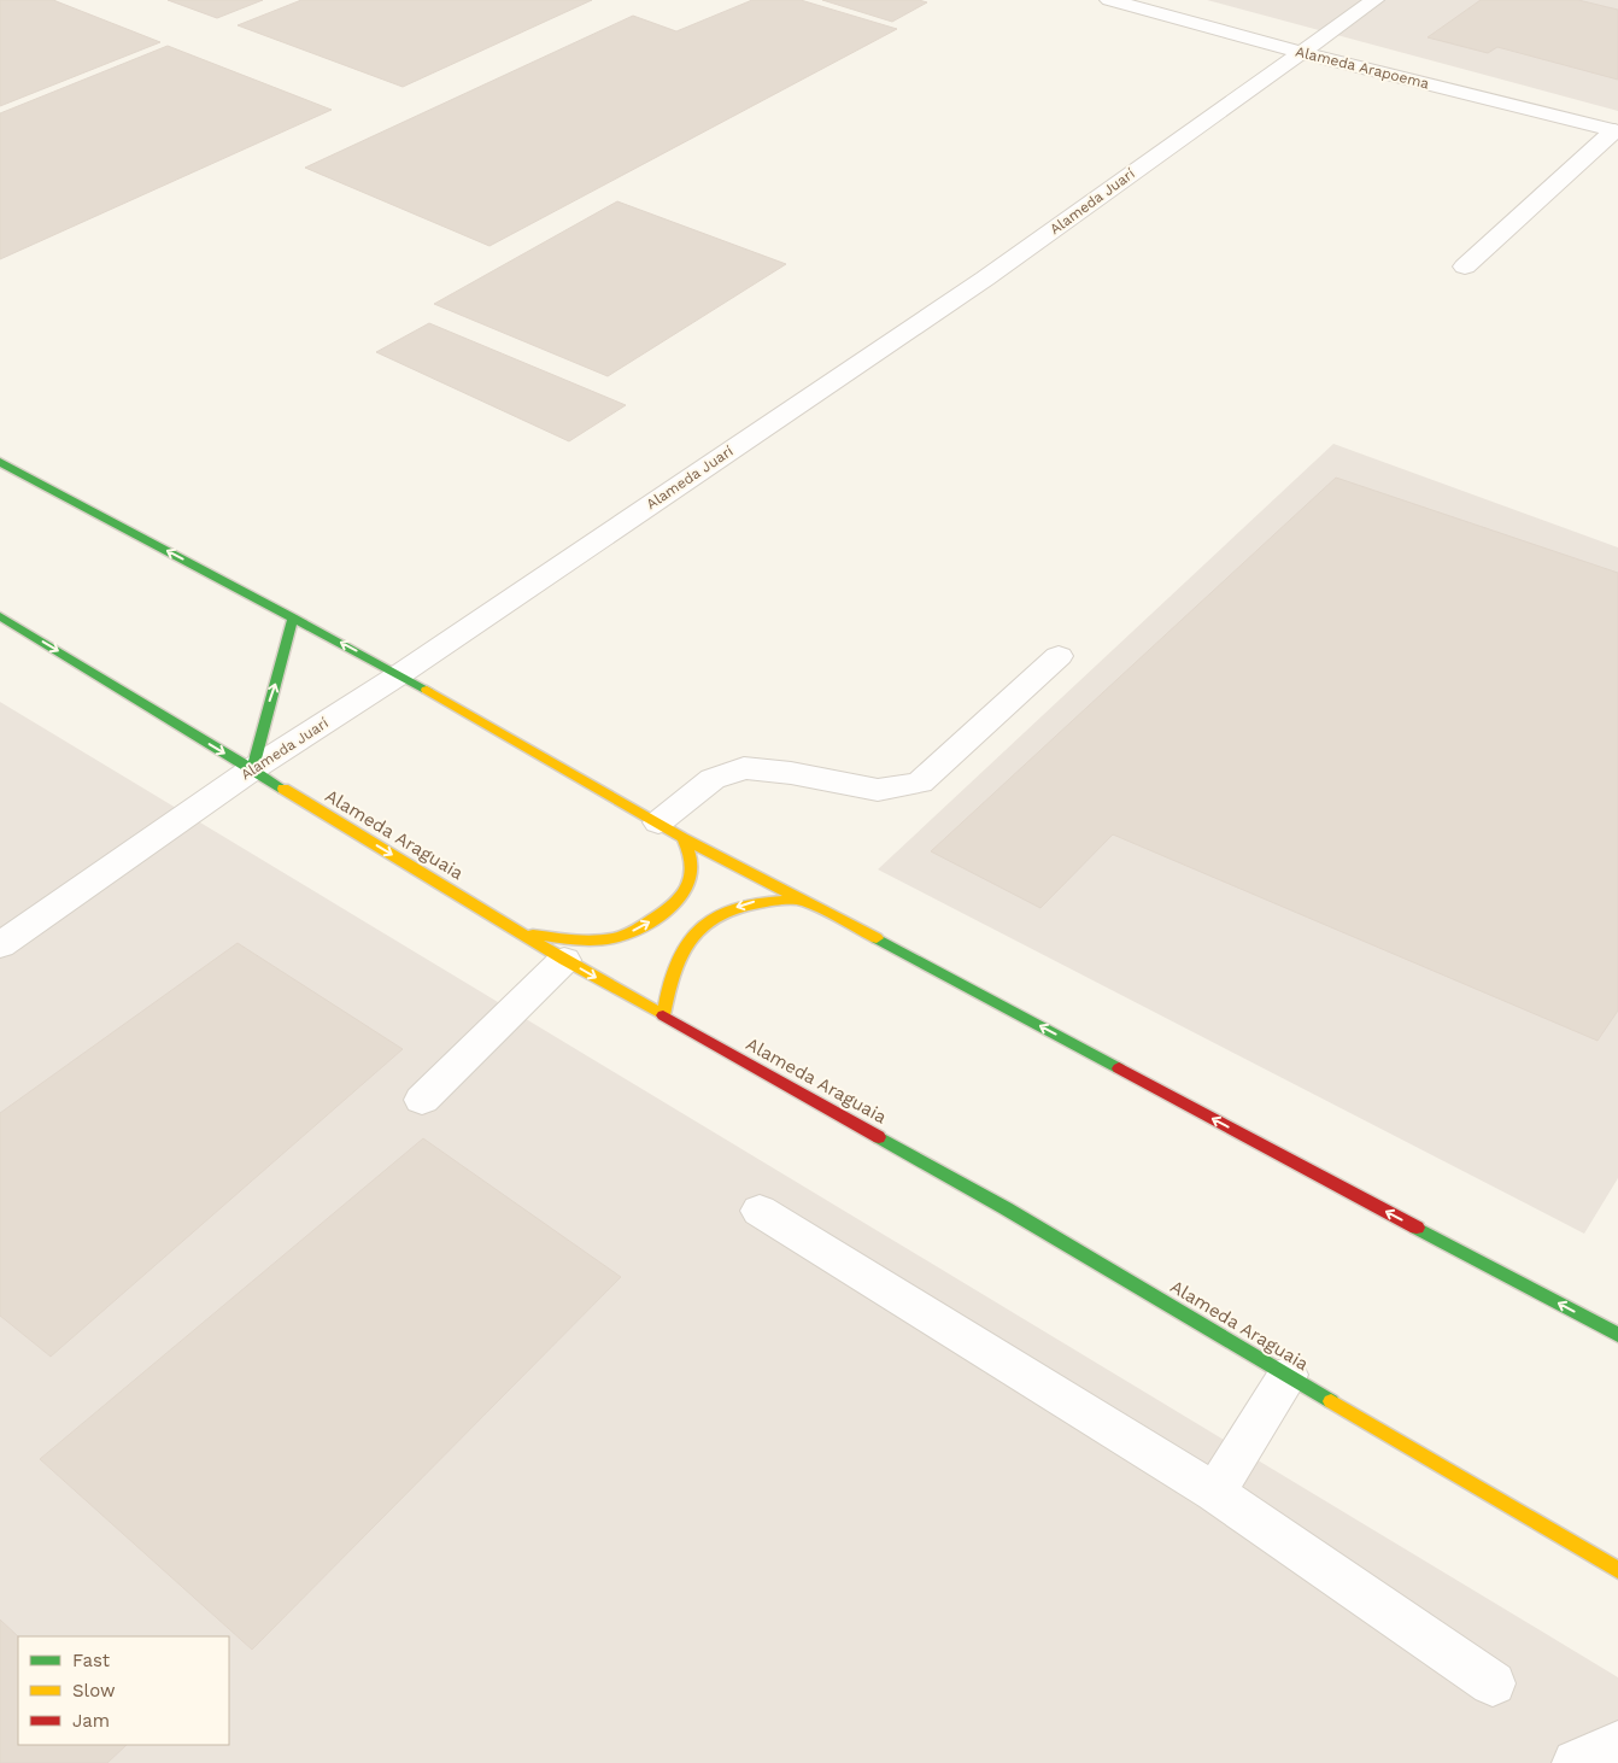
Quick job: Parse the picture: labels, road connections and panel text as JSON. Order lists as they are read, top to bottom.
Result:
{
  "streets": {
    "street": ["Alameda Arapoema", "Alameda Juarí", "Alameda Araguaia"]
  },
  "crossings": [
    ["Alameda Arapoema", "Alameda Juarí"],
    ["Alameda Juarí", "Alameda Araguaia"]
  ],
  "one_way": ["Alameda Araguaia"],
  "legend": ["Fast", "Slow", "Jam"]
}
